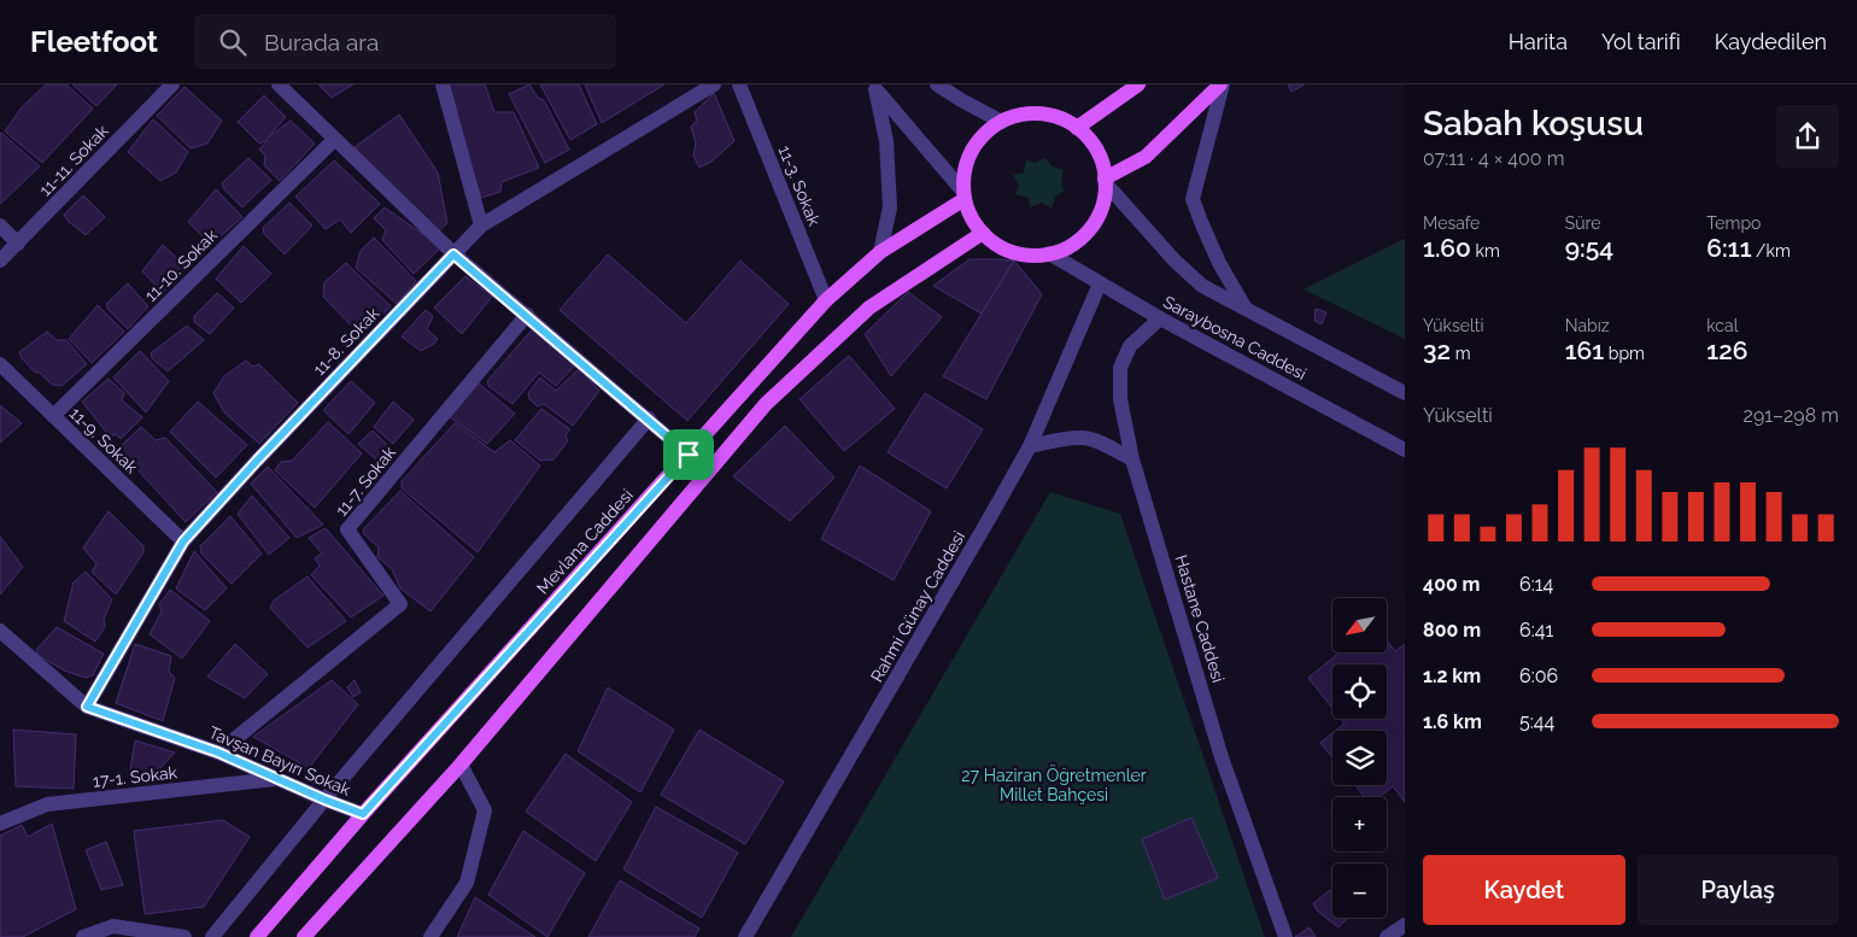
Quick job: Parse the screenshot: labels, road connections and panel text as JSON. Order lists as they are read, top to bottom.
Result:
{
  "streets": {
    "main road": ["Mevlana Caddesi"],
    "street": [
      "11-11. Sokak",
      "11-3. Sokak",
      "11-10. Sokak",
      "Saraybosna Caddesi",
      "11-8. Sokak",
      "11-9. Sokak",
      "11-7. Sokak",
      "Rahmi Günay Caddesi",
      "Hastane Caddesi",
      "Tavşan Bayırı Sokak",
      "17-1. Sokak"
    ]
  },
  "crossings": [
    ["11-3. Sokak", "Mevlana Caddesi"],
    ["11-10. Sokak", "11-9. Sokak"],
    ["Saraybosna Caddesi", "Mevlana Caddesi"],
    ["Saraybosna Caddesi", "Rahmi Günay Caddesi"],
    ["Saraybosna Caddesi", "Hastane Caddesi"],
    ["11-8. Sokak", "11-9. Sokak"],
    ["11-8. Sokak", "Tavşan Bayırı Sokak"],
    ["11-7. Sokak", "Tavşan Bayırı Sokak"],
    ["Mevlana Caddesi", "Tavşan Bayırı Sokak"],
    ["Tavşan Bayırı Sokak", "17-1. Sokak"]
  ],
  "parks": ["27 Haziran Öğretmenler Millet Bahçesi"],
  "north": "bottom left",
  "page": {
    "header": "Fleetfoot",
    "search": "Burada ara",
    "nav": ["Harita", "Yol tarifi", "Kaydedilen"],
    "heading": ["Sabah koşusu", "07:11 · 4 × 400 m"],
    "stats": [
      ["Mesafe", "1.60 km"],
      ["Süre", "9:54"],
      ["Tempo", "6:11 /km"],
      ["Yükselti", "32 m"],
      ["Nabız", "161 bpm"],
      ["kcal", "126"]
    ],
    "chart": ["Yükselti", "291–298 m"],
    "list": [
      {
        "name": "400 m",
        "note": "6:14"
      },
      {
        "name": "800 m",
        "note": "6:41"
      },
      {
        "name": "1.2 km",
        "note": "6:06"
      },
      {
        "name": "1.6 km",
        "note": "5:44"
      }
    ],
    "map_buttons": ["+", "−"],
    "buttons": ["Kaydet", "Paylaş"]
  }
}
